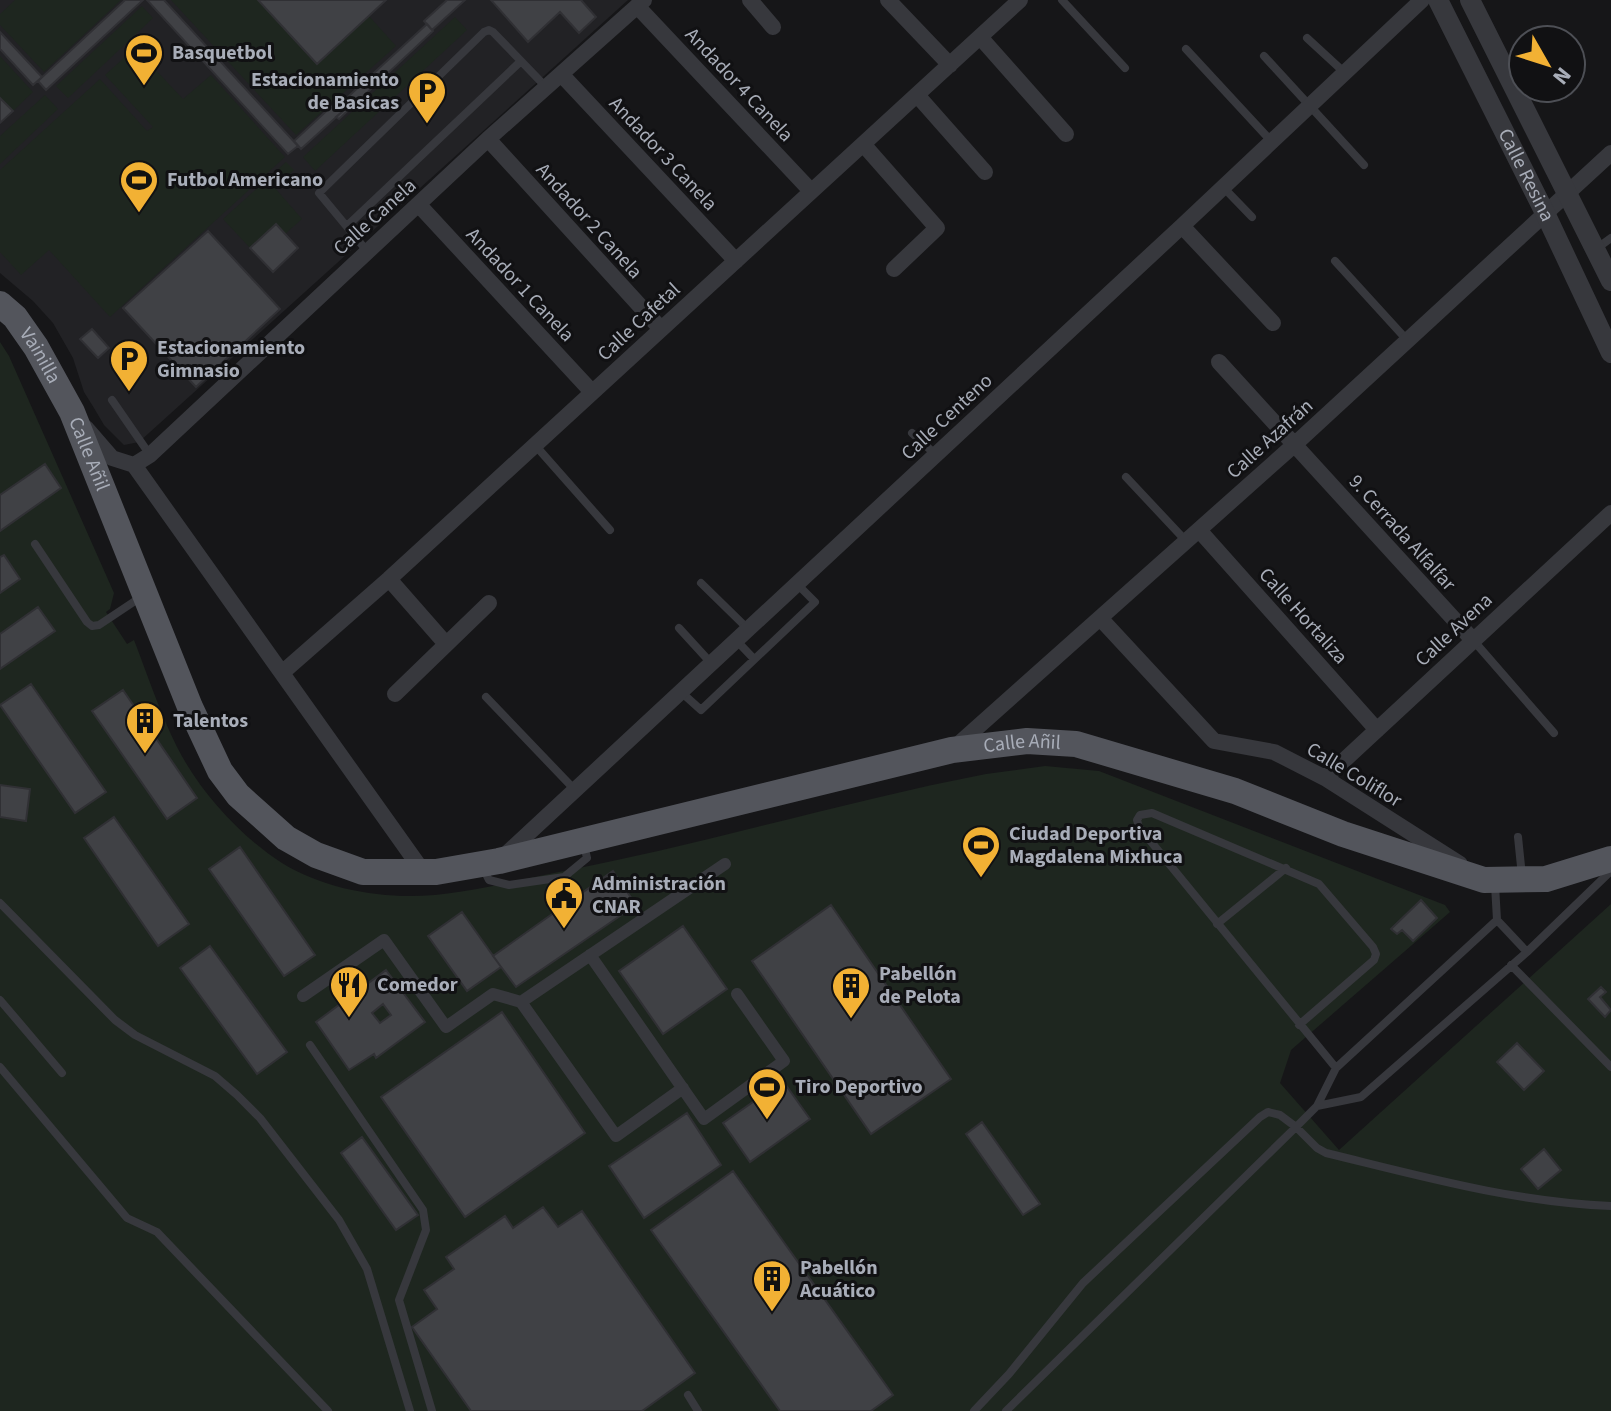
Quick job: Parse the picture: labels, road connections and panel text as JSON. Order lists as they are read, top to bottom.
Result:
{
  "streets": {
    "main road": ["Vainilla", "Calle Añil"],
    "street": [
      "Andador 4 Canela",
      "Andador 3 Canela",
      "Calle Resina",
      "Calle Canela",
      "Andador 2 Canela",
      "Andador 1 Canela",
      "Calle Cafetal",
      "Calle Centeno",
      "Calle Azafrán",
      "9. Cerrada Alfalfar",
      "Calle Hortaliza",
      "Calle Avena",
      "Calle Coliflor"
    ]
  },
  "crossings": [
    ["Andador 4 Canela", "Calle Canela"],
    ["Andador 4 Canela", "Calle Cafetal"],
    ["Andador 3 Canela", "Calle Canela"],
    ["Andador 3 Canela", "Calle Cafetal"],
    ["Calle Resina", "Calle Azafrán"],
    ["Calle Canela", "Andador 2 Canela"],
    ["Calle Canela", "Andador 1 Canela"],
    ["Calle Canela", "Calle Añil"],
    ["Andador 2 Canela", "Calle Cafetal"],
    ["Andador 1 Canela", "Calle Cafetal"],
    ["Calle Cafetal", "Calle Añil"],
    ["Vainilla", "Calle Añil"],
    ["Calle Centeno", "Calle Añil"],
    ["Calle Azafrán", "Calle Añil"],
    ["Calle Azafrán", "9. Cerrada Alfalfar"],
    ["Calle Azafrán", "Calle Hortaliza"],
    ["Calle Azafrán", "Calle Coliflor"],
    ["Calle Añil", "Calle Coliflor"],
    ["9. Cerrada Alfalfar", "Calle Avena"],
    ["Calle Hortaliza", "Calle Avena"],
    ["Calle Avena", "Calle Coliflor"]
  ],
  "places": {
    "sports": [
      "Basquetbol",
      "Futbol Americano",
      "Ciudad Deportiva Magdalena Mixhuca",
      "Tiro Deportivo"
    ],
    "parking": ["Estacionamiento de Basicas", "Estacionamiento Gimnasio"],
    "building": ["Talentos", "Pabellón de Pelota", "Pabellón Acuático"],
    "public building": ["Administración CNAR"],
    "restaurant": ["Comedor"]
  },
  "north": "bottom right"
}
